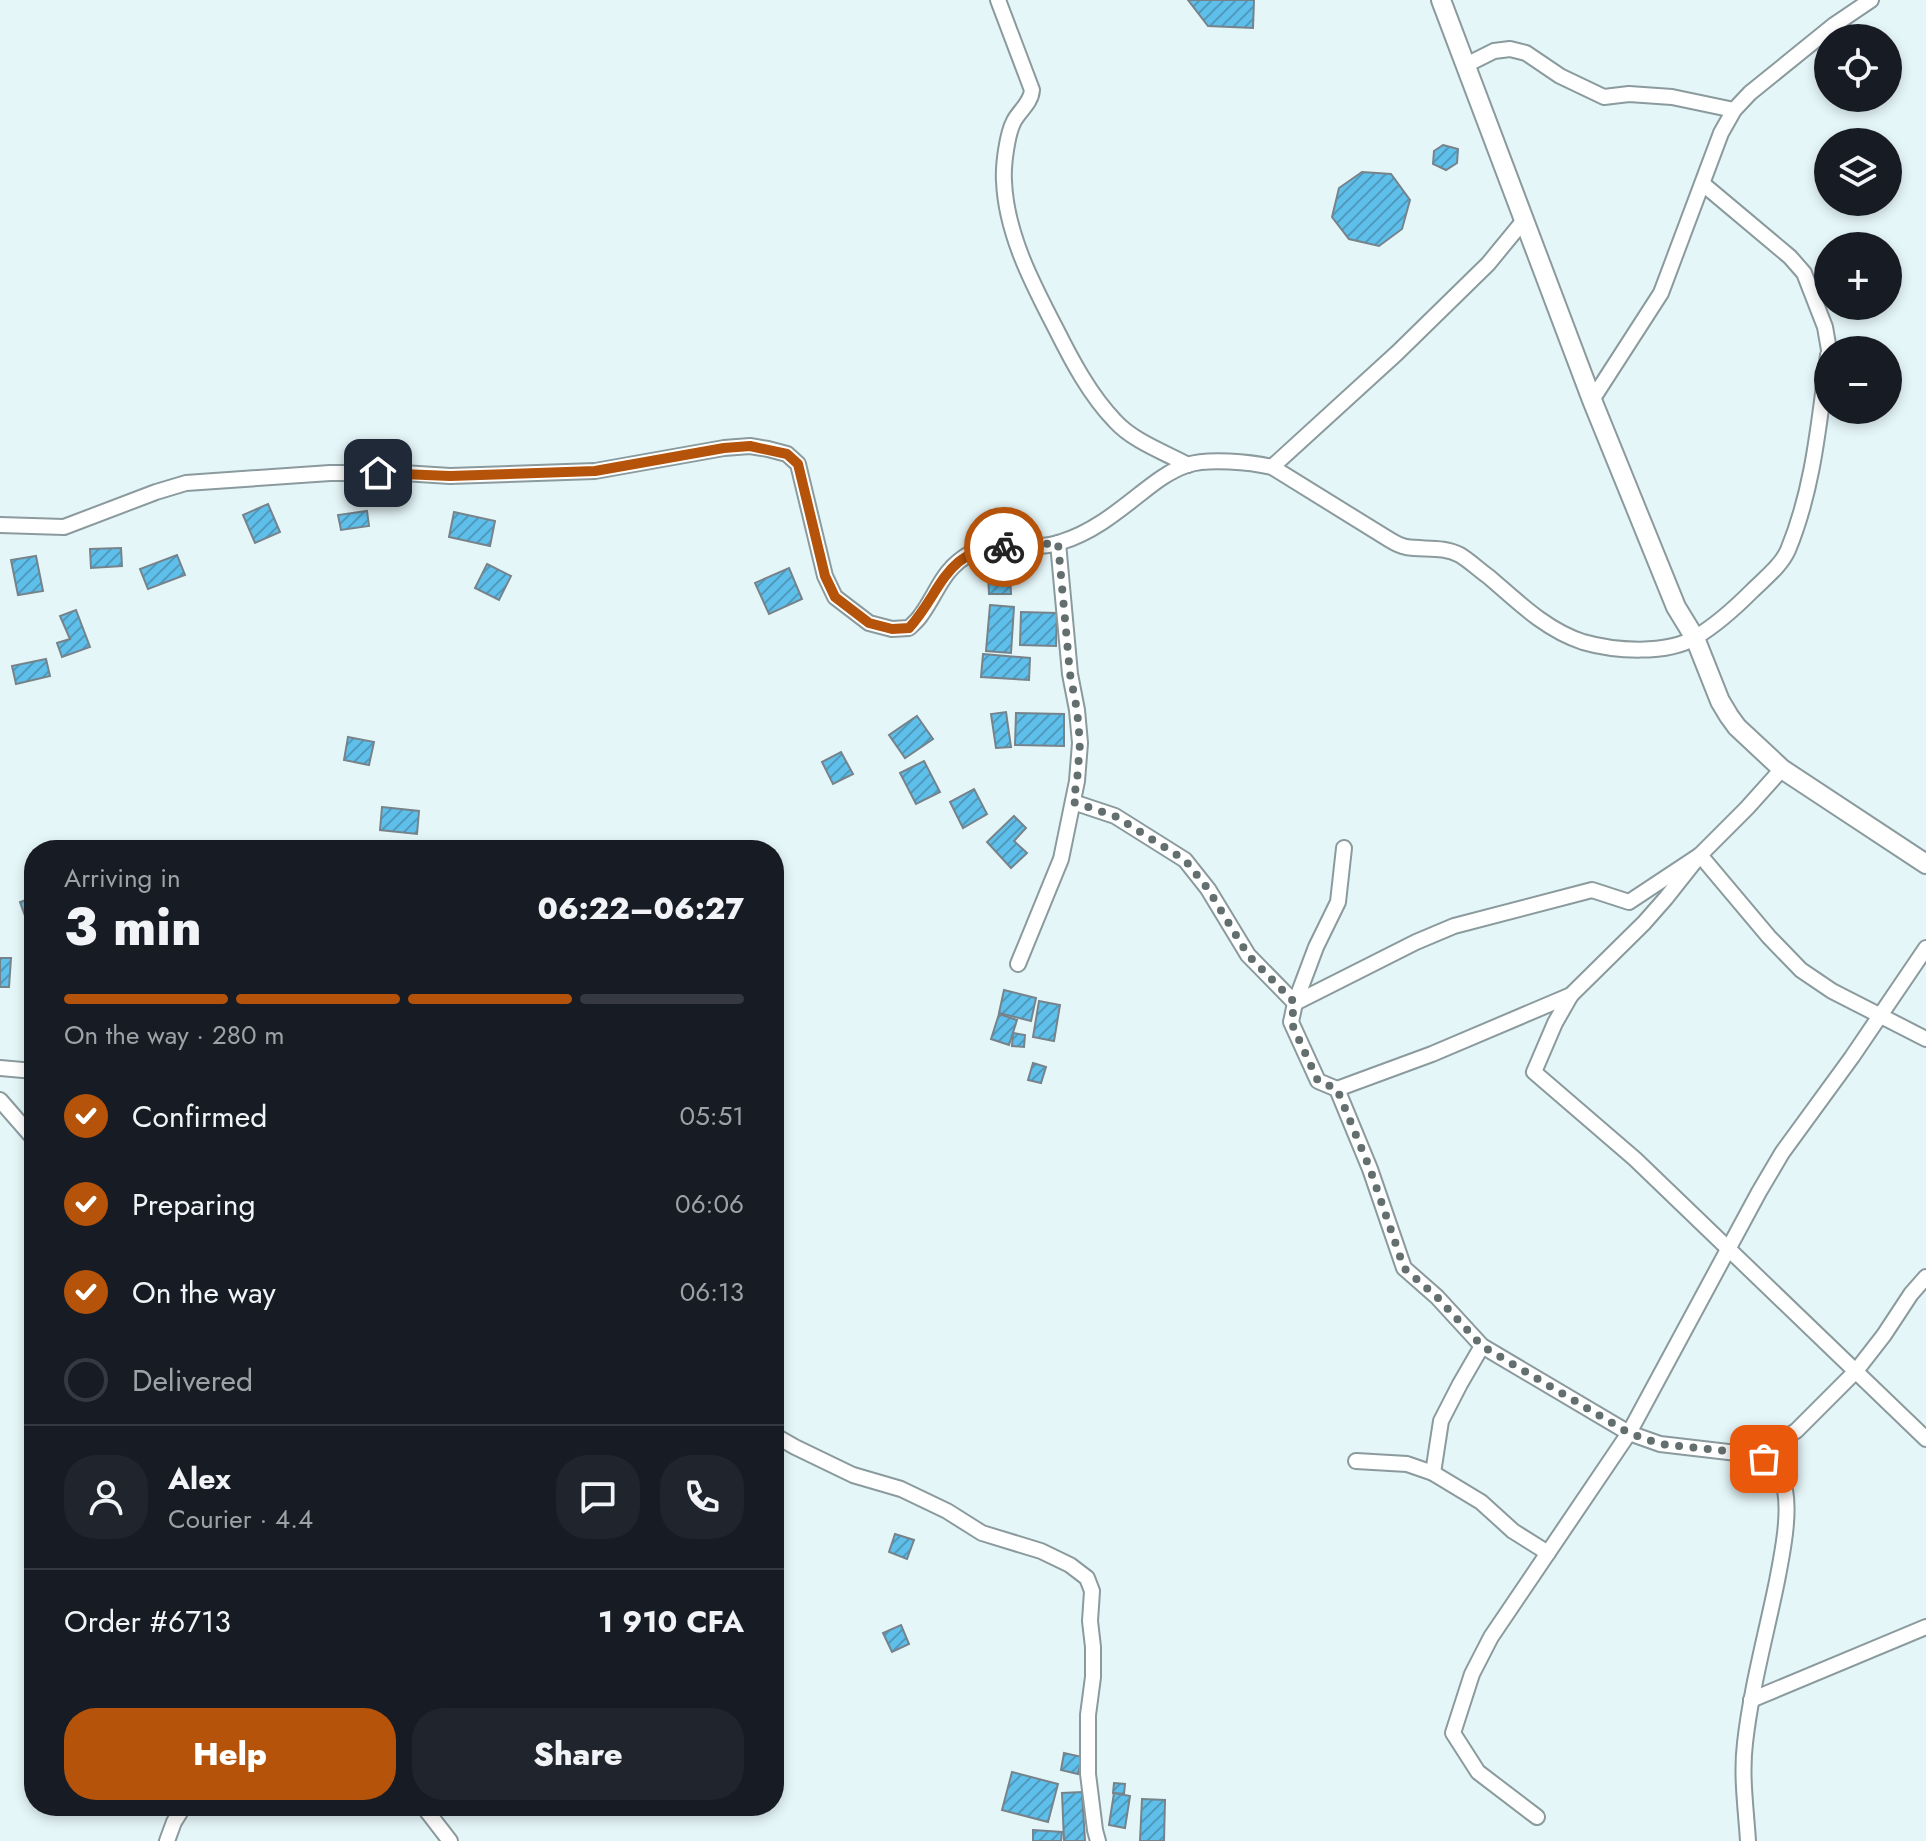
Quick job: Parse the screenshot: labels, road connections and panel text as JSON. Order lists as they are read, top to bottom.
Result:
{
  "page": {
    "map_buttons": ["+", "−"],
    "heading": ["3 min", "Arriving in", "06:22–06:27"],
    "panel": [
      "Alex",
      "Courier · 4.4",
      "Order #6713",
      "1 910 CFA"
    ],
    "bar": "On the way · 280 m",
    "list": [
      ["Confirmed", "05:51"],
      ["Preparing", "06:06"],
      ["On the way", "06:13"],
      "Delivered"
    ],
    "buttons": ["Help", "Share"]
  }
}
